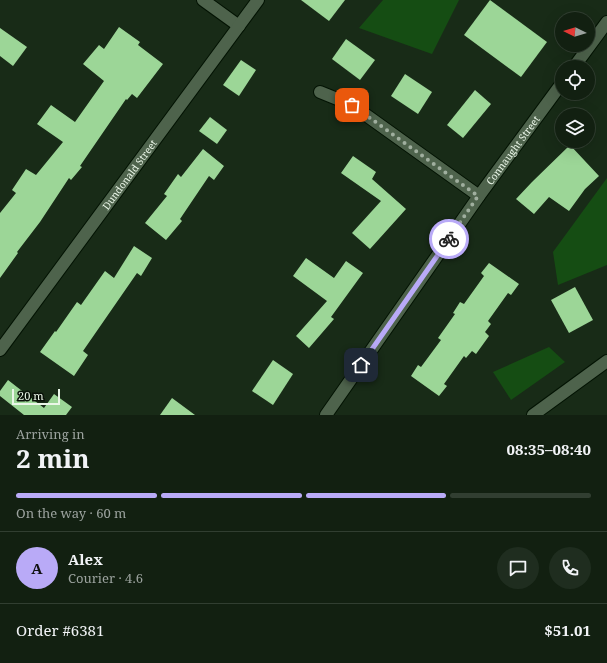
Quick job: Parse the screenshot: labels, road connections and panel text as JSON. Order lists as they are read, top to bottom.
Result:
{
  "streets": {
    "street": ["Connaught Street", "Dundonald Street"]
  },
  "scale_bar": "20 m",
  "north": "left",
  "page": {
    "scale": "20 m",
    "heading": ["2 min", "Arriving in", "08:35–08:40"],
    "panel": [
      "Alex",
      "Courier · 4.6",
      "Order #6381",
      "$51.01"
    ],
    "bar": "On the way · 60 m",
    "round": "A"
  }
}
